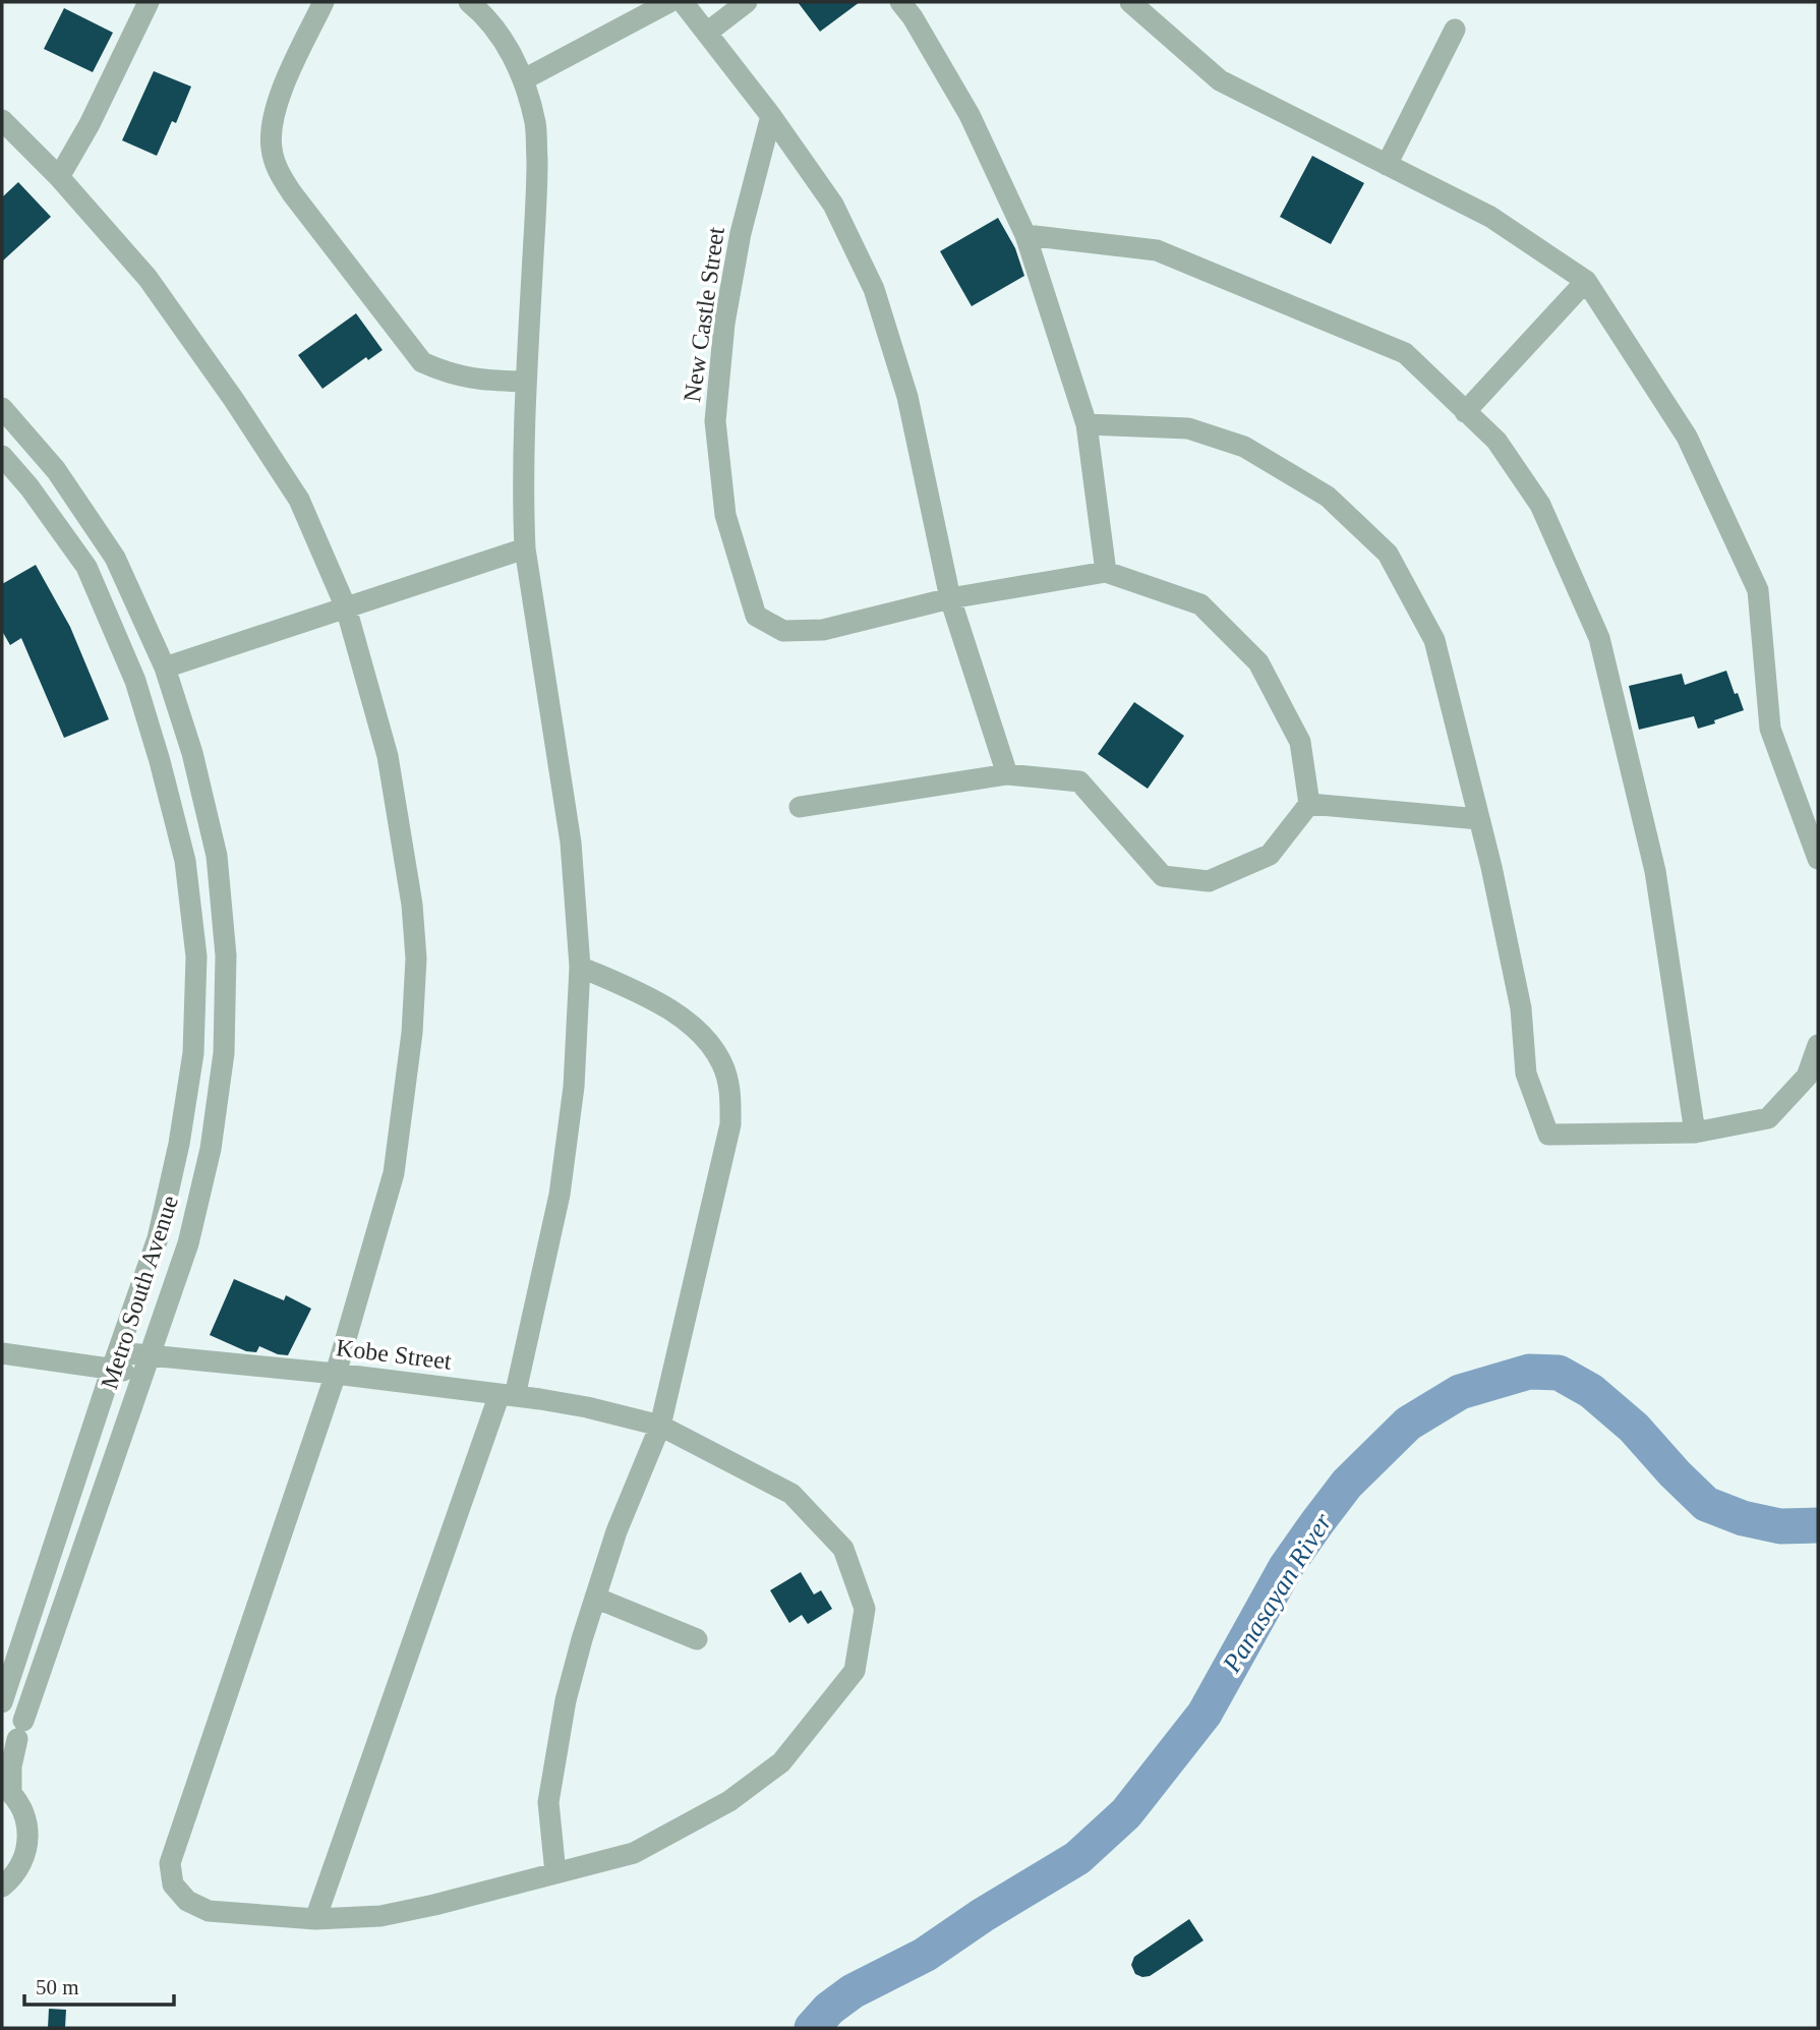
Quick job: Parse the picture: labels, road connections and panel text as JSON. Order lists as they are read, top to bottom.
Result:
{
  "streets": {
    "street": ["New Castle Street", "Metro South Avenue", "Kobe Street"]
  },
  "crossings": [
    ["Metro South Avenue", "Kobe Street"]
  ],
  "water": ["Panasayan River"],
  "scale_bar": "50 m"
}
